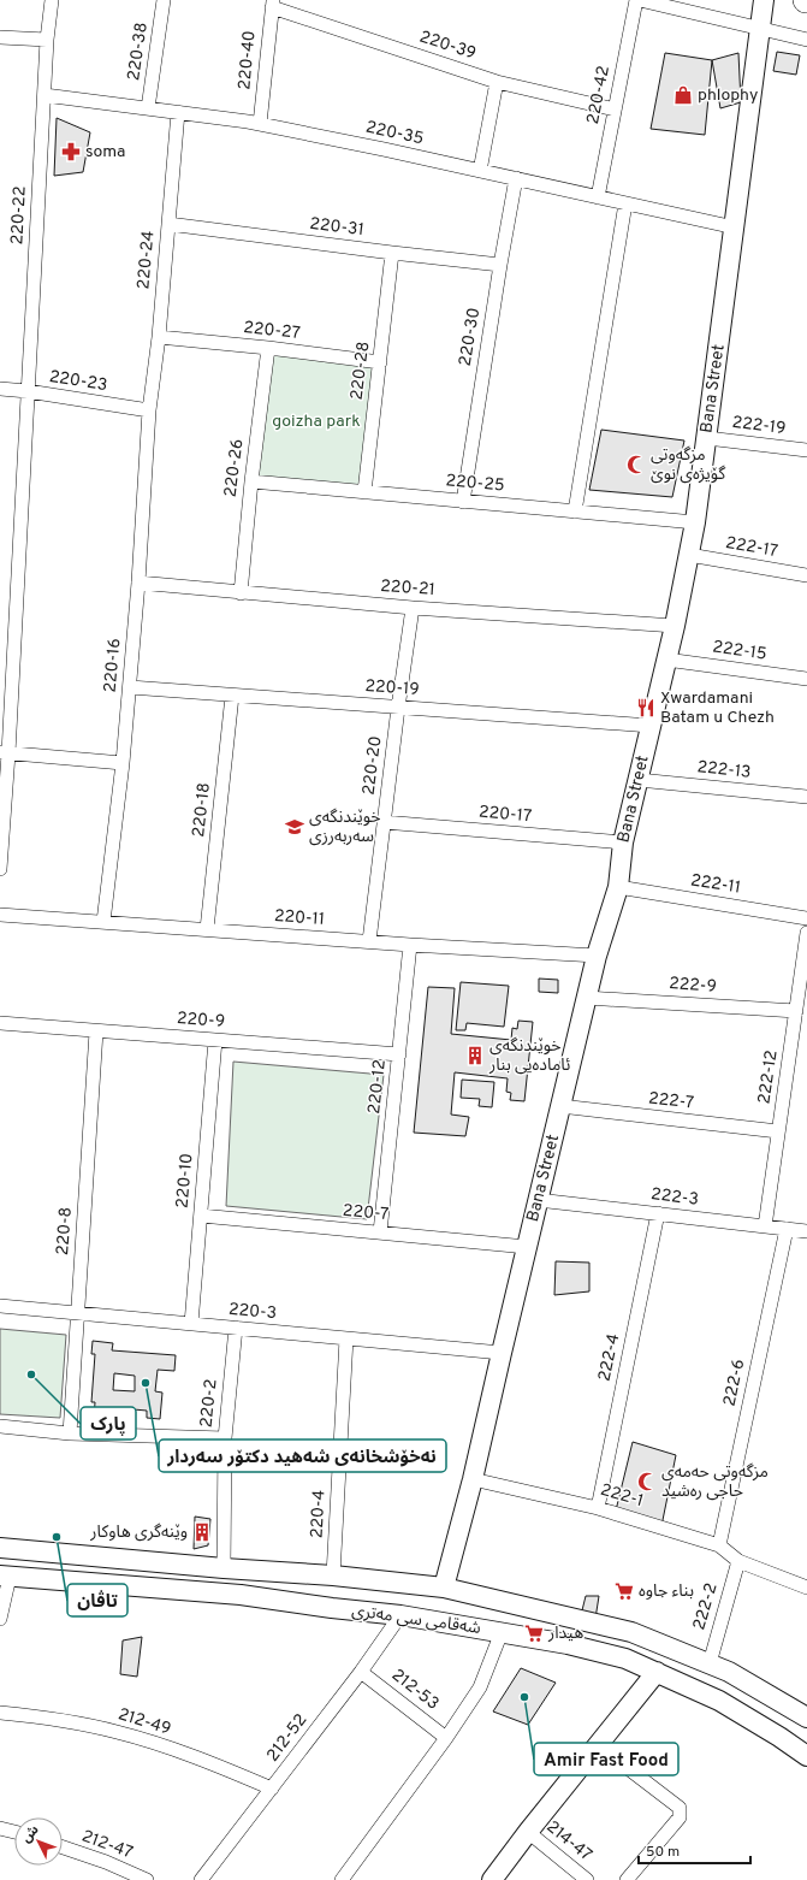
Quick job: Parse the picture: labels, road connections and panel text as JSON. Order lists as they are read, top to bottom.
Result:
{
  "streets": {
    "street": [
      "220-39",
      "220-38",
      "220-40",
      "220-42",
      "220-35",
      "220-22",
      "220-31",
      "220-24",
      "220-27",
      "220-30",
      "220-28",
      "220-23",
      "Bana Street",
      "222-19",
      "220-26",
      "220-25",
      "222-17",
      "220-21",
      "222-15",
      "220-16",
      "220-19",
      "220-20",
      "222-13",
      "220-18",
      "220-17",
      "222-11",
      "220-11",
      "222-9",
      "220-9",
      "222-12",
      "220-12",
      "222-7",
      "220-10",
      "222-3",
      "220-7",
      "220-8",
      "220-3",
      "222-4",
      "222-6",
      "220-2",
      "222-1",
      "220-4",
      "222-2",
      "شەقامی سی مەتری",
      "212-53",
      "212-49",
      "212-52",
      "214-47",
      "212-47"
    ]
  },
  "crossings": [
    ["220-39", "220-40"],
    ["220-39", "220-42"],
    ["220-38", "220-35"],
    ["220-40", "220-35"],
    ["220-42", "220-35"],
    ["220-35", "220-22"],
    ["220-35", "220-24"],
    ["220-35", "220-30"],
    ["220-35", "Bana Street"],
    ["220-22", "220-23"],
    ["220-31", "220-24"],
    ["220-31", "220-30"],
    ["220-31", "220-28"],
    ["220-24", "220-27"],
    ["220-24", "220-23"],
    ["220-24", "220-16"],
    ["220-27", "220-28"],
    ["220-27", "220-26"],
    ["220-30", "220-25"],
    ["220-28", "220-25"],
    ["220-23", "220-16"],
    ["Bana Street", "222-19"],
    ["Bana Street", "220-25"],
    ["Bana Street", "222-17"],
    ["Bana Street", "220-21"],
    ["Bana Street", "222-15"],
    ["Bana Street", "220-19"],
    ["Bana Street", "222-13"],
    ["Bana Street", "220-17"],
    ["Bana Street", "222-11"],
    ["Bana Street", "220-11"],
    ["Bana Street", "222-9"],
    ["Bana Street", "222-7"],
    ["Bana Street", "222-3"],
    ["Bana Street", "220-7"],
    ["Bana Street", "220-3"],
    ["Bana Street", "222-1"],
    ["Bana Street", "شەقامی سی مەتری"],
    ["220-26", "220-25"],
    ["220-26", "220-21"],
    ["220-21", "220-16"],
    ["220-21", "220-20"],
    ["220-16", "220-19"],
    ["220-16", "220-11"],
    ["220-19", "220-20"],
    ["220-19", "220-18"],
    ["220-20", "220-17"],
    ["220-20", "220-11"],
    ["220-18", "220-11"],
    ["220-11", "220-12"],
    ["222-9", "222-12"],
    ["220-9", "220-12"],
    ["220-9", "220-10"],
    ["220-9", "220-8"],
    ["222-12", "222-7"],
    ["222-12", "222-3"],
    ["220-12", "220-7"],
    ["220-10", "220-7"],
    ["220-10", "220-3"],
    ["222-3", "222-4"],
    ["222-3", "222-6"],
    ["220-8", "220-3"],
    ["220-3", "220-2"],
    ["220-3", "220-4"],
    ["222-4", "222-1"],
    ["222-6", "222-1"],
    ["220-2", "شەقامی سی مەتری"],
    ["222-1", "222-2"],
    ["220-4", "شەقامی سی مەتری"],
    ["222-2", "شەقامی سی مەتری"],
    ["شەقامی سی مەتری", "212-52"],
    ["212-53", "212-52"],
    ["212-49", "212-52"]
  ],
  "parks": ["goizha park"],
  "places": {
    "shop": ["phlophy"],
    "pharmacy": ["soma"],
    "mosque": ["مزگەوتی گۆیژەی نوێ", "مزگەوتی حەمەی حاجی رەشید"],
    "restaurant": ["Xwardamani Batam u Chezh"],
    "school or university": ["خوێندنگەی سەربەرزی"],
    "building": ["خوێندنگەی ئامادەیی بنار", "وێنەگری هاوکار"],
    "other": [
      "پارک",
      "نەخۆشخانەی شەهید دکتۆر سەردار",
      "تاڤان",
      "Amir Fast Food"
    ],
    "supermarket": ["بناء جاوە", "هيدار"]
  },
  "scale_bar": "50 m",
  "north": "top left"
}
